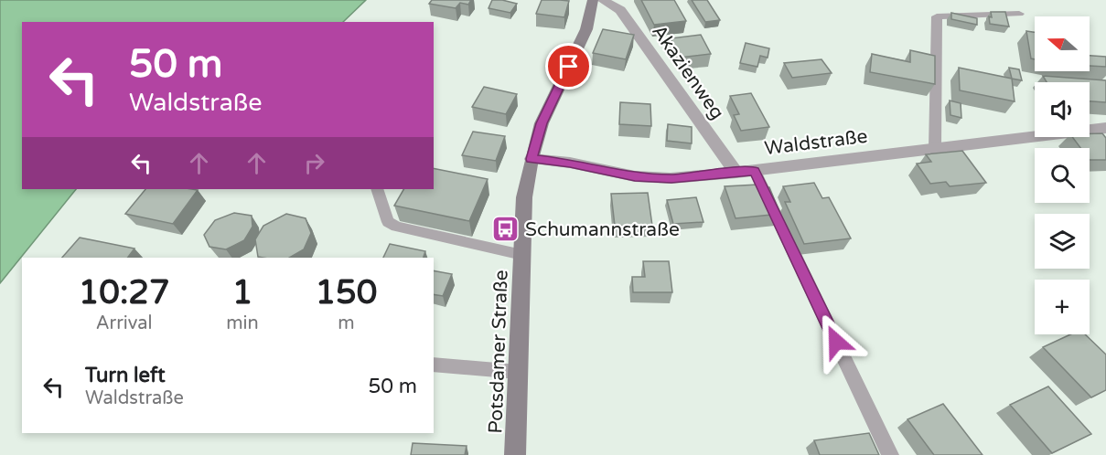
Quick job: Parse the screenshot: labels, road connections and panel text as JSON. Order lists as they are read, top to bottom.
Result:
{
  "streets": {
    "street": ["Akazienweg", "Waldstraße", "Potsdamer Straße"]
  },
  "crossings": [
    ["Akazienweg", "Waldstraße"],
    ["Waldstraße", "Potsdamer Straße"]
  ],
  "places": {
    "bus stop": ["Schumannstraße"]
  },
  "north": "left",
  "page": {
    "map_buttons": "+",
    "turn": ["50 m", "Waldstraße"],
    "eta": [
      "10:27",
      "Arrival",
      "1",
      "min",
      "150",
      "m"
    ],
    "list": [
      {
        "name": "Turn left",
        "note": "Waldstraße",
        "value": "50 m"
      }
    ]
  }
}
